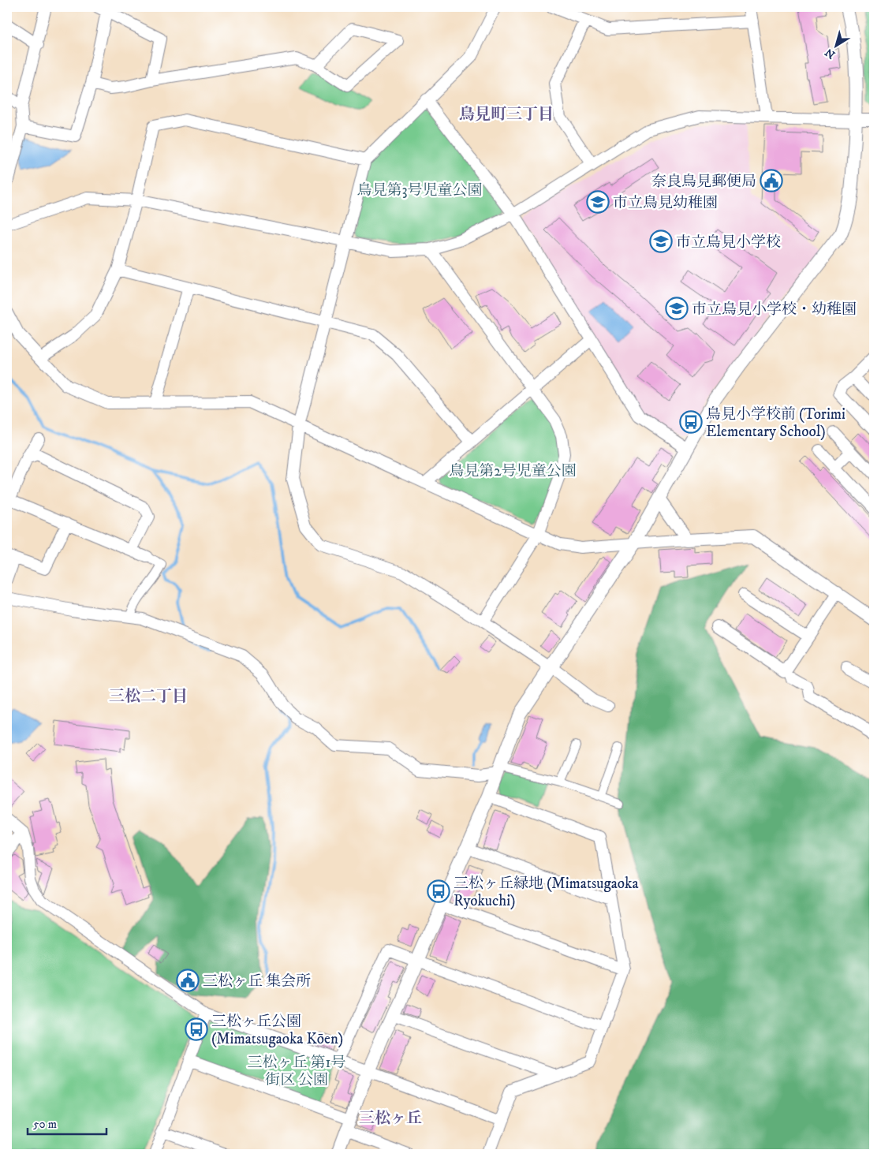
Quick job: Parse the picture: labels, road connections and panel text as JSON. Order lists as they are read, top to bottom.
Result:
{
  "districts": ["鳥見町三丁目", "三松二丁目", "三松ヶ丘"],
  "parks": ["鳥見第3号児童公園", "鳥見第2号児童公園", "三松ヶ丘 第1号 街区 公園"],
  "places": {
    "public building": ["奈良鳥見郵便局", "三松ヶ丘 集会所"],
    "school or university": ["市立鳥見幼稚園", "市立鳥見小学校", "市立鳥見小学校・幼稚園"],
    "bus stop": ["鳥見小学校前 (Torimi Elementary School)", "三松ヶ丘緑地 (Mimatsugaoka Ryokuchi)", "三松ヶ丘公園 (Mimatsugaoka Kōen)"]
  },
  "scale_bar": "50 m",
  "north": "bottom left"
}
